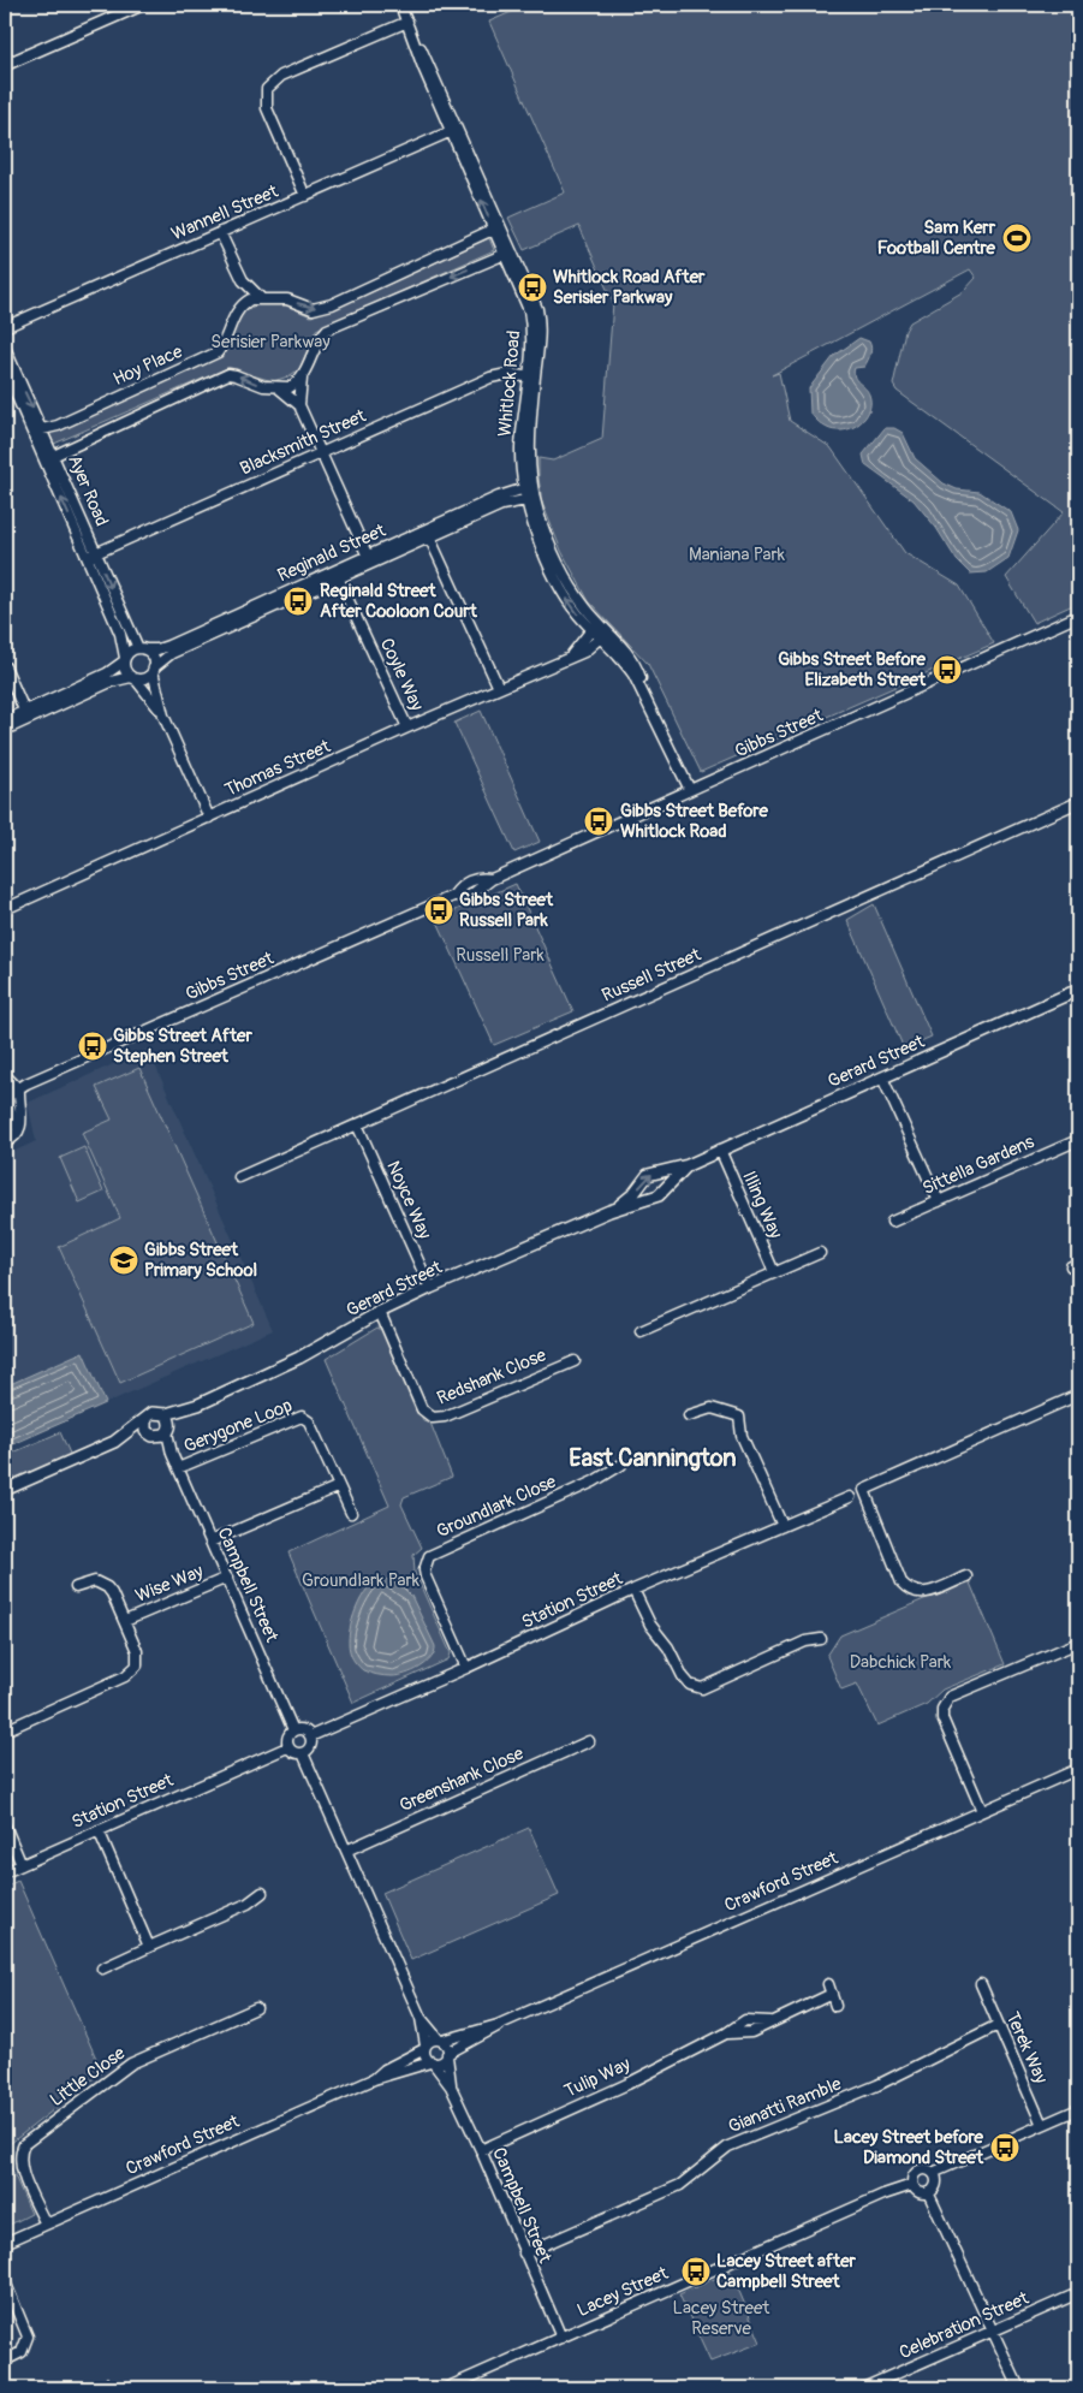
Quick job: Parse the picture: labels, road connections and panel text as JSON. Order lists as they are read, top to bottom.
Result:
{
  "streets": {
    "street": [
      "Wannell Street",
      "Hoy Place",
      "Whitlock Road",
      "Blacksmith Street",
      "Ayer Road",
      "Reginald Street",
      "Coyle Way",
      "Gibbs Street",
      "Thomas Street",
      "Russell Street",
      "Gerard Street",
      "Sittella Gardens",
      "Noyce Way",
      "Illing Way",
      "Redshank Close",
      "Gerygone Loop",
      "Groundlark Close",
      "Wise Way",
      "Campbell Street",
      "Station Street",
      "Greenshank Close",
      "Crawford Street",
      "Terek Way",
      "Little Close",
      "Tulip Way",
      "Gianatti Ramble",
      "Lacey Street",
      "Celebration Street"
    ]
  },
  "crossings": [
    ["Wannell Street", "Whitlock Road"],
    ["Hoy Place", "Ayer Road"],
    ["Whitlock Road", "Blacksmith Street"],
    ["Whitlock Road", "Reginald Street"],
    ["Whitlock Road", "Gibbs Street"],
    ["Whitlock Road", "Thomas Street"],
    ["Blacksmith Street", "Ayer Road"],
    ["Ayer Road", "Reginald Street"],
    ["Reginald Street", "Coyle Way"],
    ["Coyle Way", "Thomas Street"],
    ["Russell Street", "Noyce Way"],
    ["Gerard Street", "Noyce Way"],
    ["Gerard Street", "Illing Way"],
    ["Gerard Street", "Redshank Close"],
    ["Gerard Street", "Campbell Street"],
    ["Gerygone Loop", "Campbell Street"],
    ["Groundlark Close", "Station Street"],
    ["Wise Way", "Campbell Street"],
    ["Campbell Street", "Station Street"],
    ["Campbell Street", "Crawford Street"],
    ["Campbell Street", "Tulip Way"],
    ["Campbell Street", "Gianatti Ramble"],
    ["Campbell Street", "Lacey Street"],
    ["Crawford Street", "Little Close"],
    ["Terek Way", "Gianatti Ramble"]
  ],
  "districts": ["East Cannington"],
  "parks": [
    "Serisier Parkway",
    "Maniana Park",
    "Russell Park",
    "Groundlark Park",
    "Dabchick Park",
    "Lacey Street Reserve"
  ],
  "places": {
    "sports": ["Sam Kerr Football Centre"],
    "bus stop": [
      "Whitlock Road After Serisier Parkway",
      "Reginald Street After Cooloon Court",
      "Gibbs Street Before Elizabeth Street",
      "Gibbs Street Before Whitlock Road",
      "Gibbs Street Russell Park",
      "Gibbs Street After Stephen Street",
      "Lacey Street before Diamond Street",
      "Lacey Street after Campbell Street"
    ],
    "school or university": ["Gibbs Street Primary School"]
  }
}
